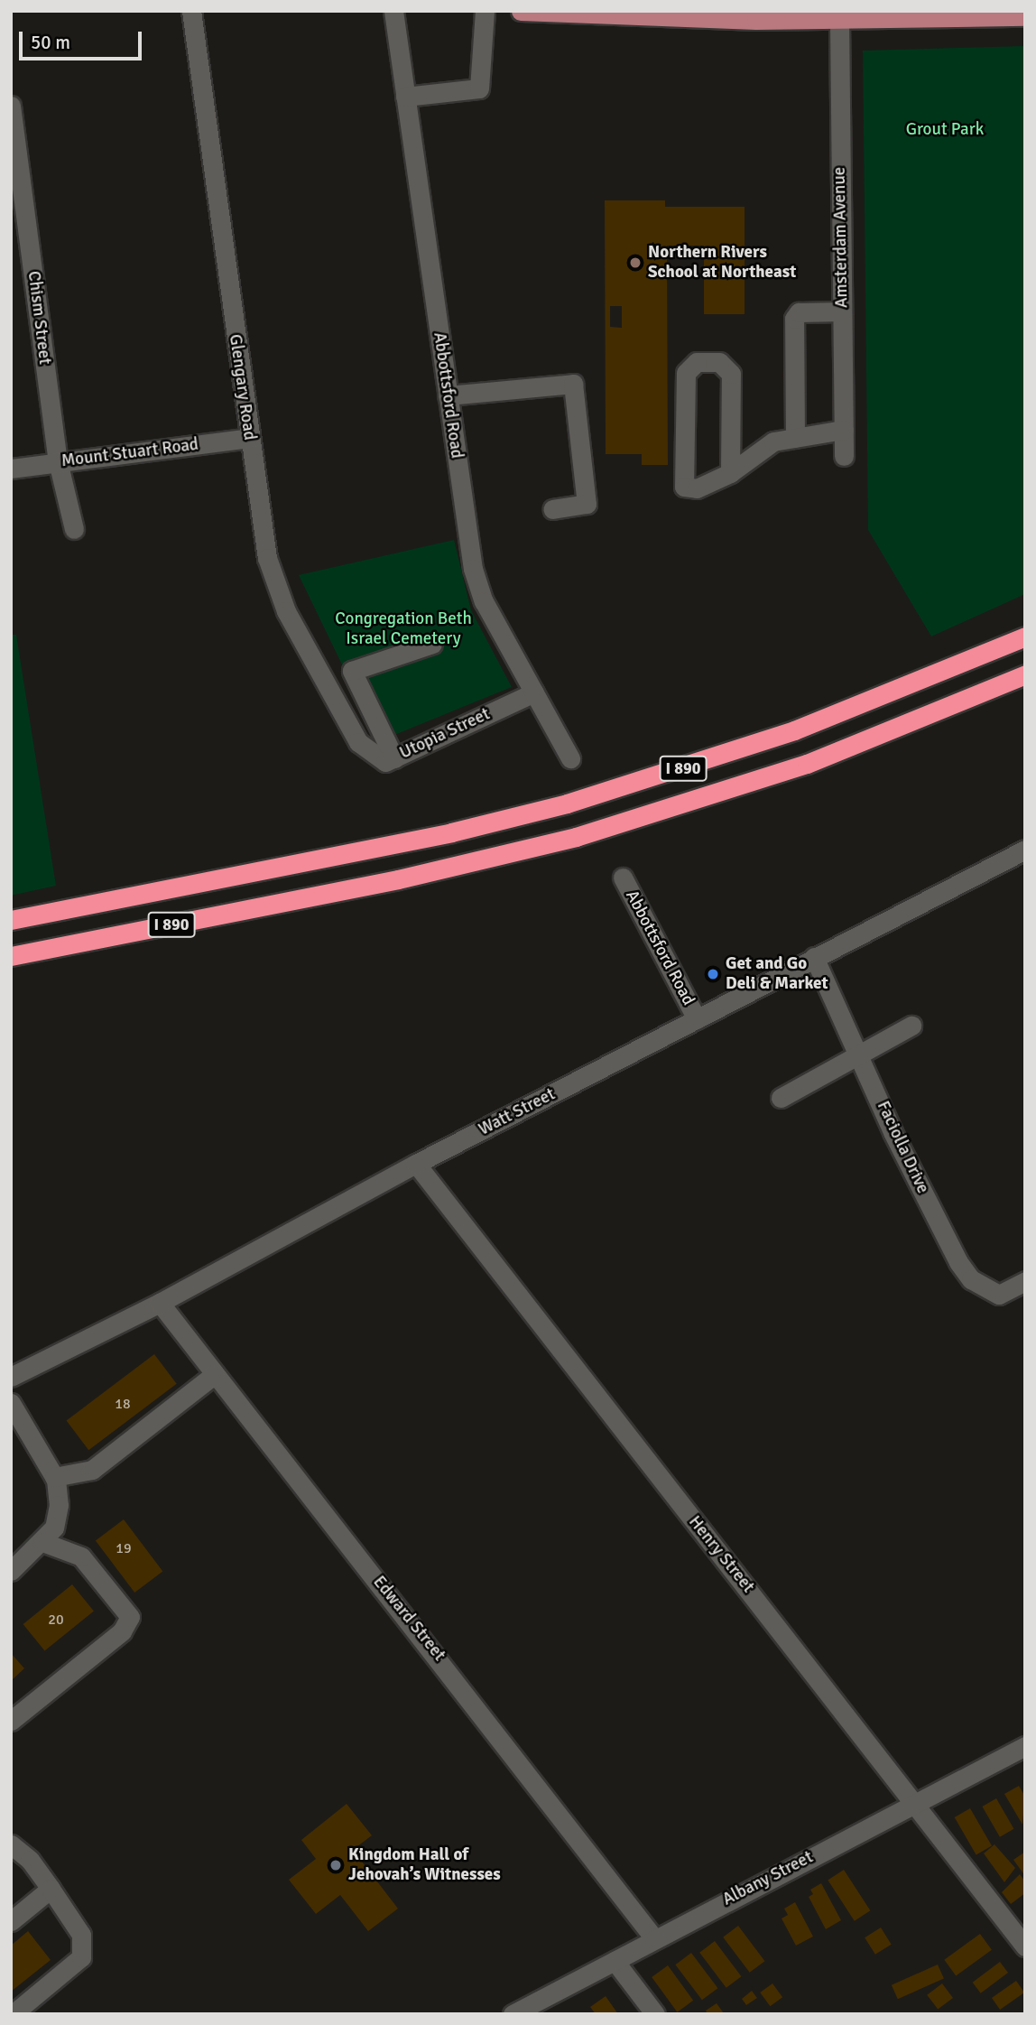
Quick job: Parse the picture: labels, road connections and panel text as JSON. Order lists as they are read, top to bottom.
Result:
{
  "streets": {
    "highway": ["I 890"],
    "street": [
      "Amsterdam Avenue",
      "Chism Street",
      "Glengary Road",
      "Abbottsford Road",
      "Mount Stuart Road",
      "Utopia Street",
      "Watt Street",
      "Faciolla Drive",
      "Henry Street",
      "Edward Street",
      "Albany Street"
    ]
  },
  "crossings": [
    ["Chism Street", "Mount Stuart Road"],
    ["Glengary Road", "Mount Stuart Road"],
    ["Glengary Road", "Utopia Street"],
    ["Abbottsford Road", "Utopia Street"],
    ["Abbottsford Road", "Watt Street"],
    ["Watt Street", "Faciolla Drive"],
    ["Watt Street", "Henry Street"],
    ["Watt Street", "Edward Street"],
    ["Henry Street", "Albany Street"],
    ["Edward Street", "Albany Street"]
  ],
  "parks": ["Grout Park", "Congregation Beth Israel Cemetery"],
  "places": ["Northern Rivers School at Northeast", "Get and Go Deli & Market", "Kingdom Hall of Jehovah’s Witnesses"],
  "house_numbers": ["18", "19", "20"],
  "scale_bar": "50 m"
}
